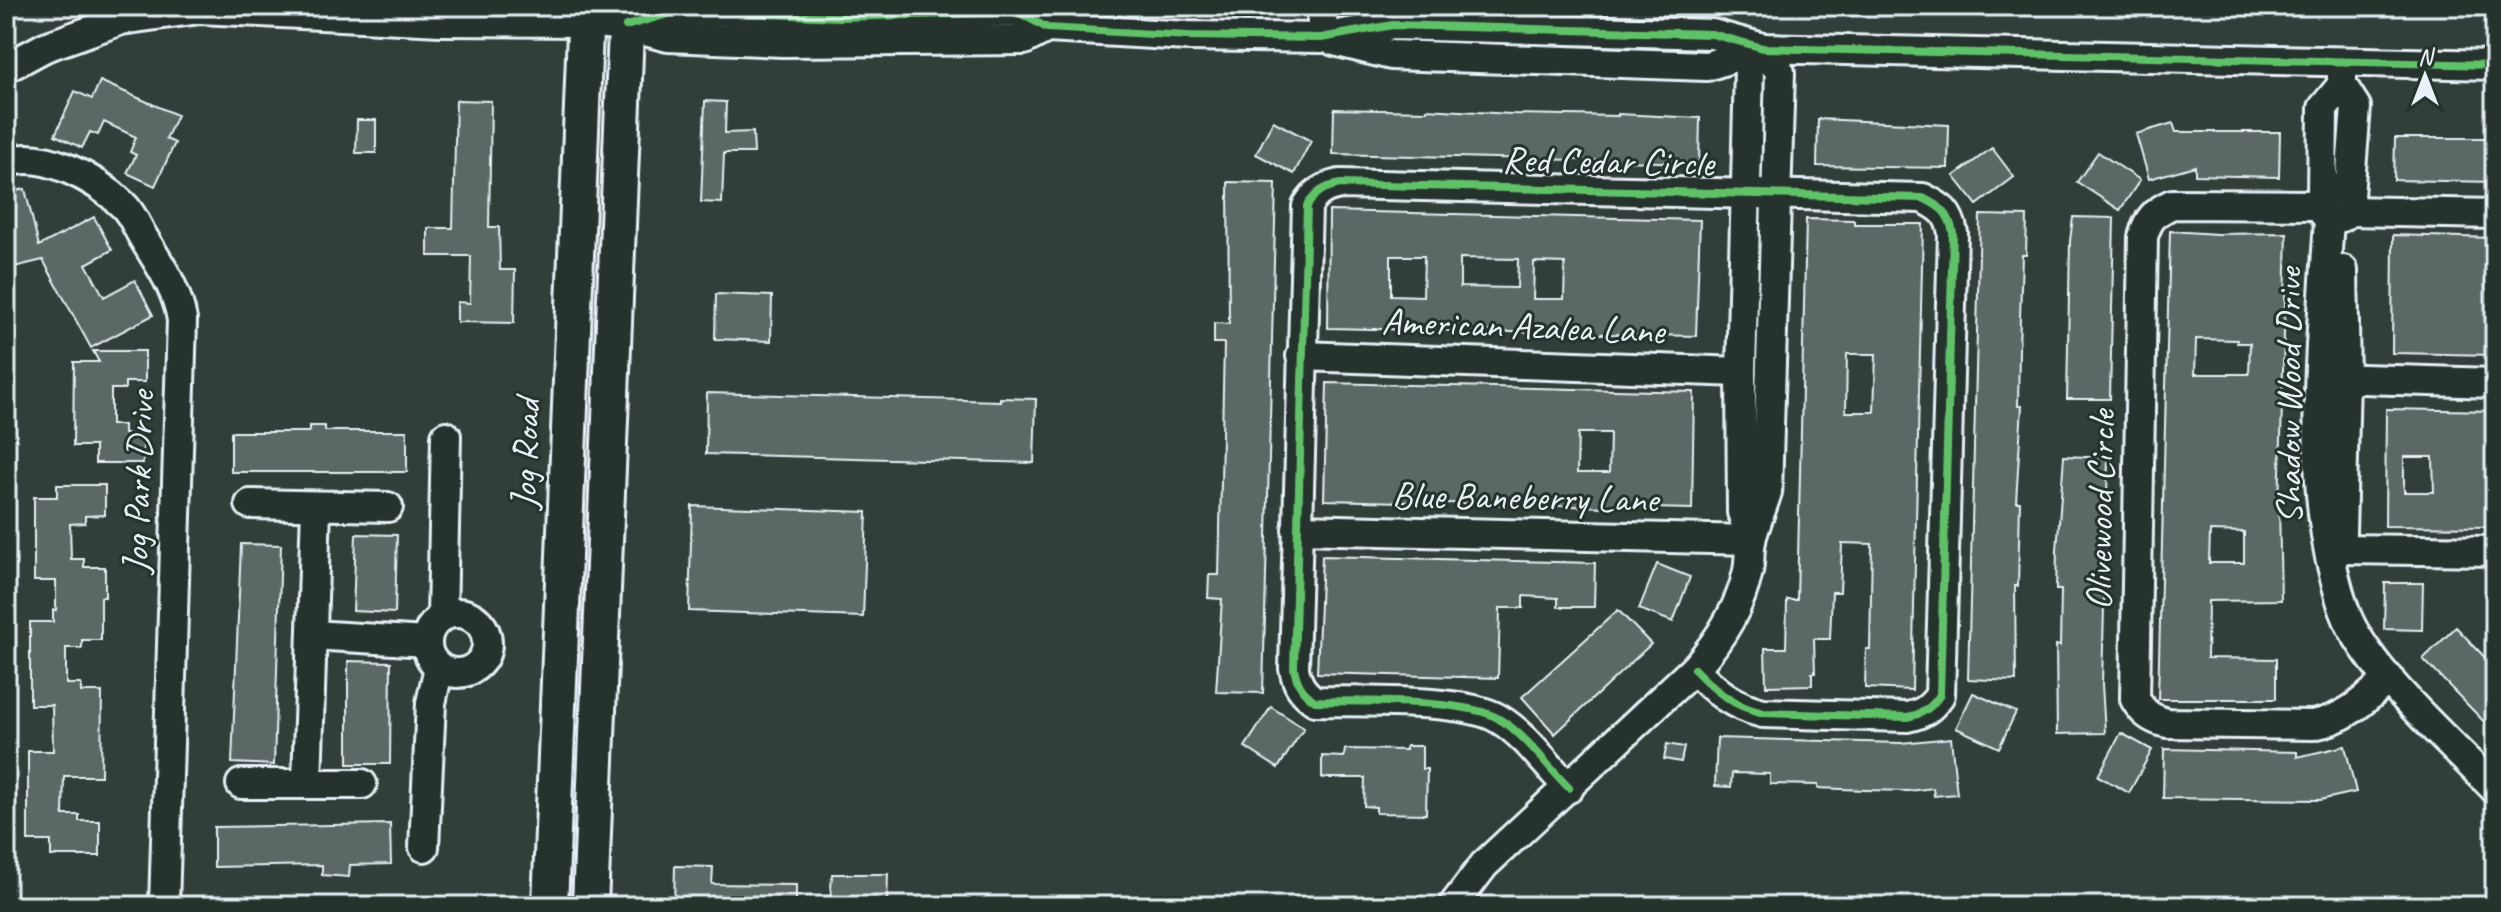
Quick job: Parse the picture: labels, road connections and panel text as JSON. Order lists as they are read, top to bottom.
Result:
{
  "streets": {
    "main road": ["Jog Road"],
    "street": [
      "Red Cedar Circle",
      "American Azalea Lane",
      "Shadow Wood Drive",
      "Jog Park Drive",
      "Blue Baneberry Lane",
      "Olivewood Circle"
    ]
  },
  "crossings": [
    ["Red Cedar Circle", "American Azalea Lane"],
    ["Red Cedar Circle", "Blue Baneberry Lane"],
    ["Shadow Wood Drive", "Olivewood Circle"]
  ],
  "north": "top"
}
